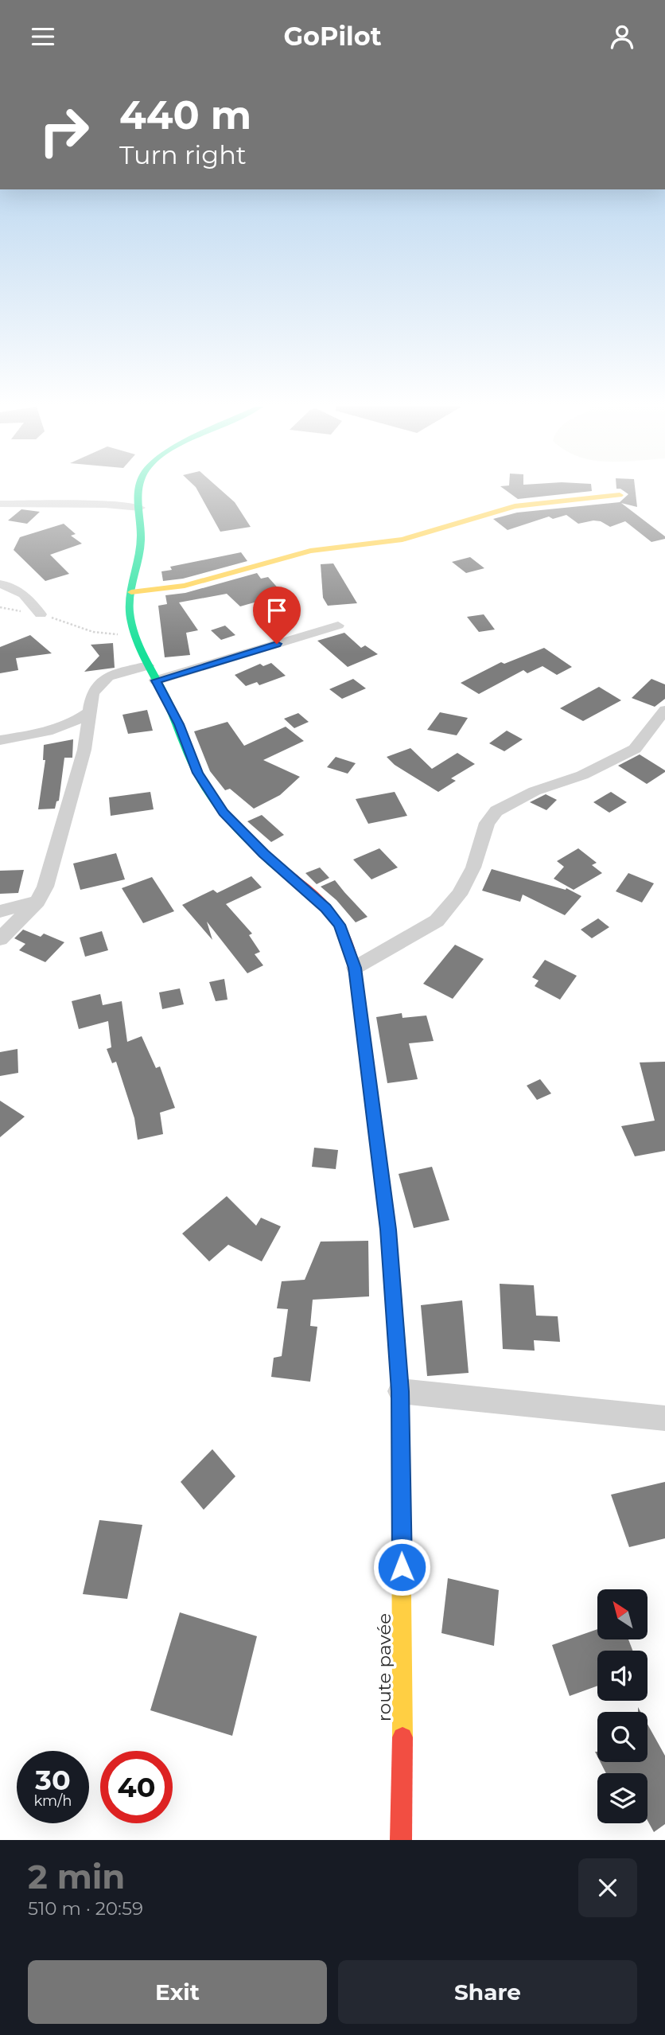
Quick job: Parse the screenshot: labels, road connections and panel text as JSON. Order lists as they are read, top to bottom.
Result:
{
  "streets": {
    "street": ["route pavée"]
  },
  "north": "top left",
  "page": {
    "header": "GoPilot",
    "turn": ["440 m", "Turn right"],
    "speed": "30 km/h",
    "limit": "40",
    "heading": ["2 min", "510 m · 20:59"],
    "buttons": ["Exit", "Share"]
  }
}
